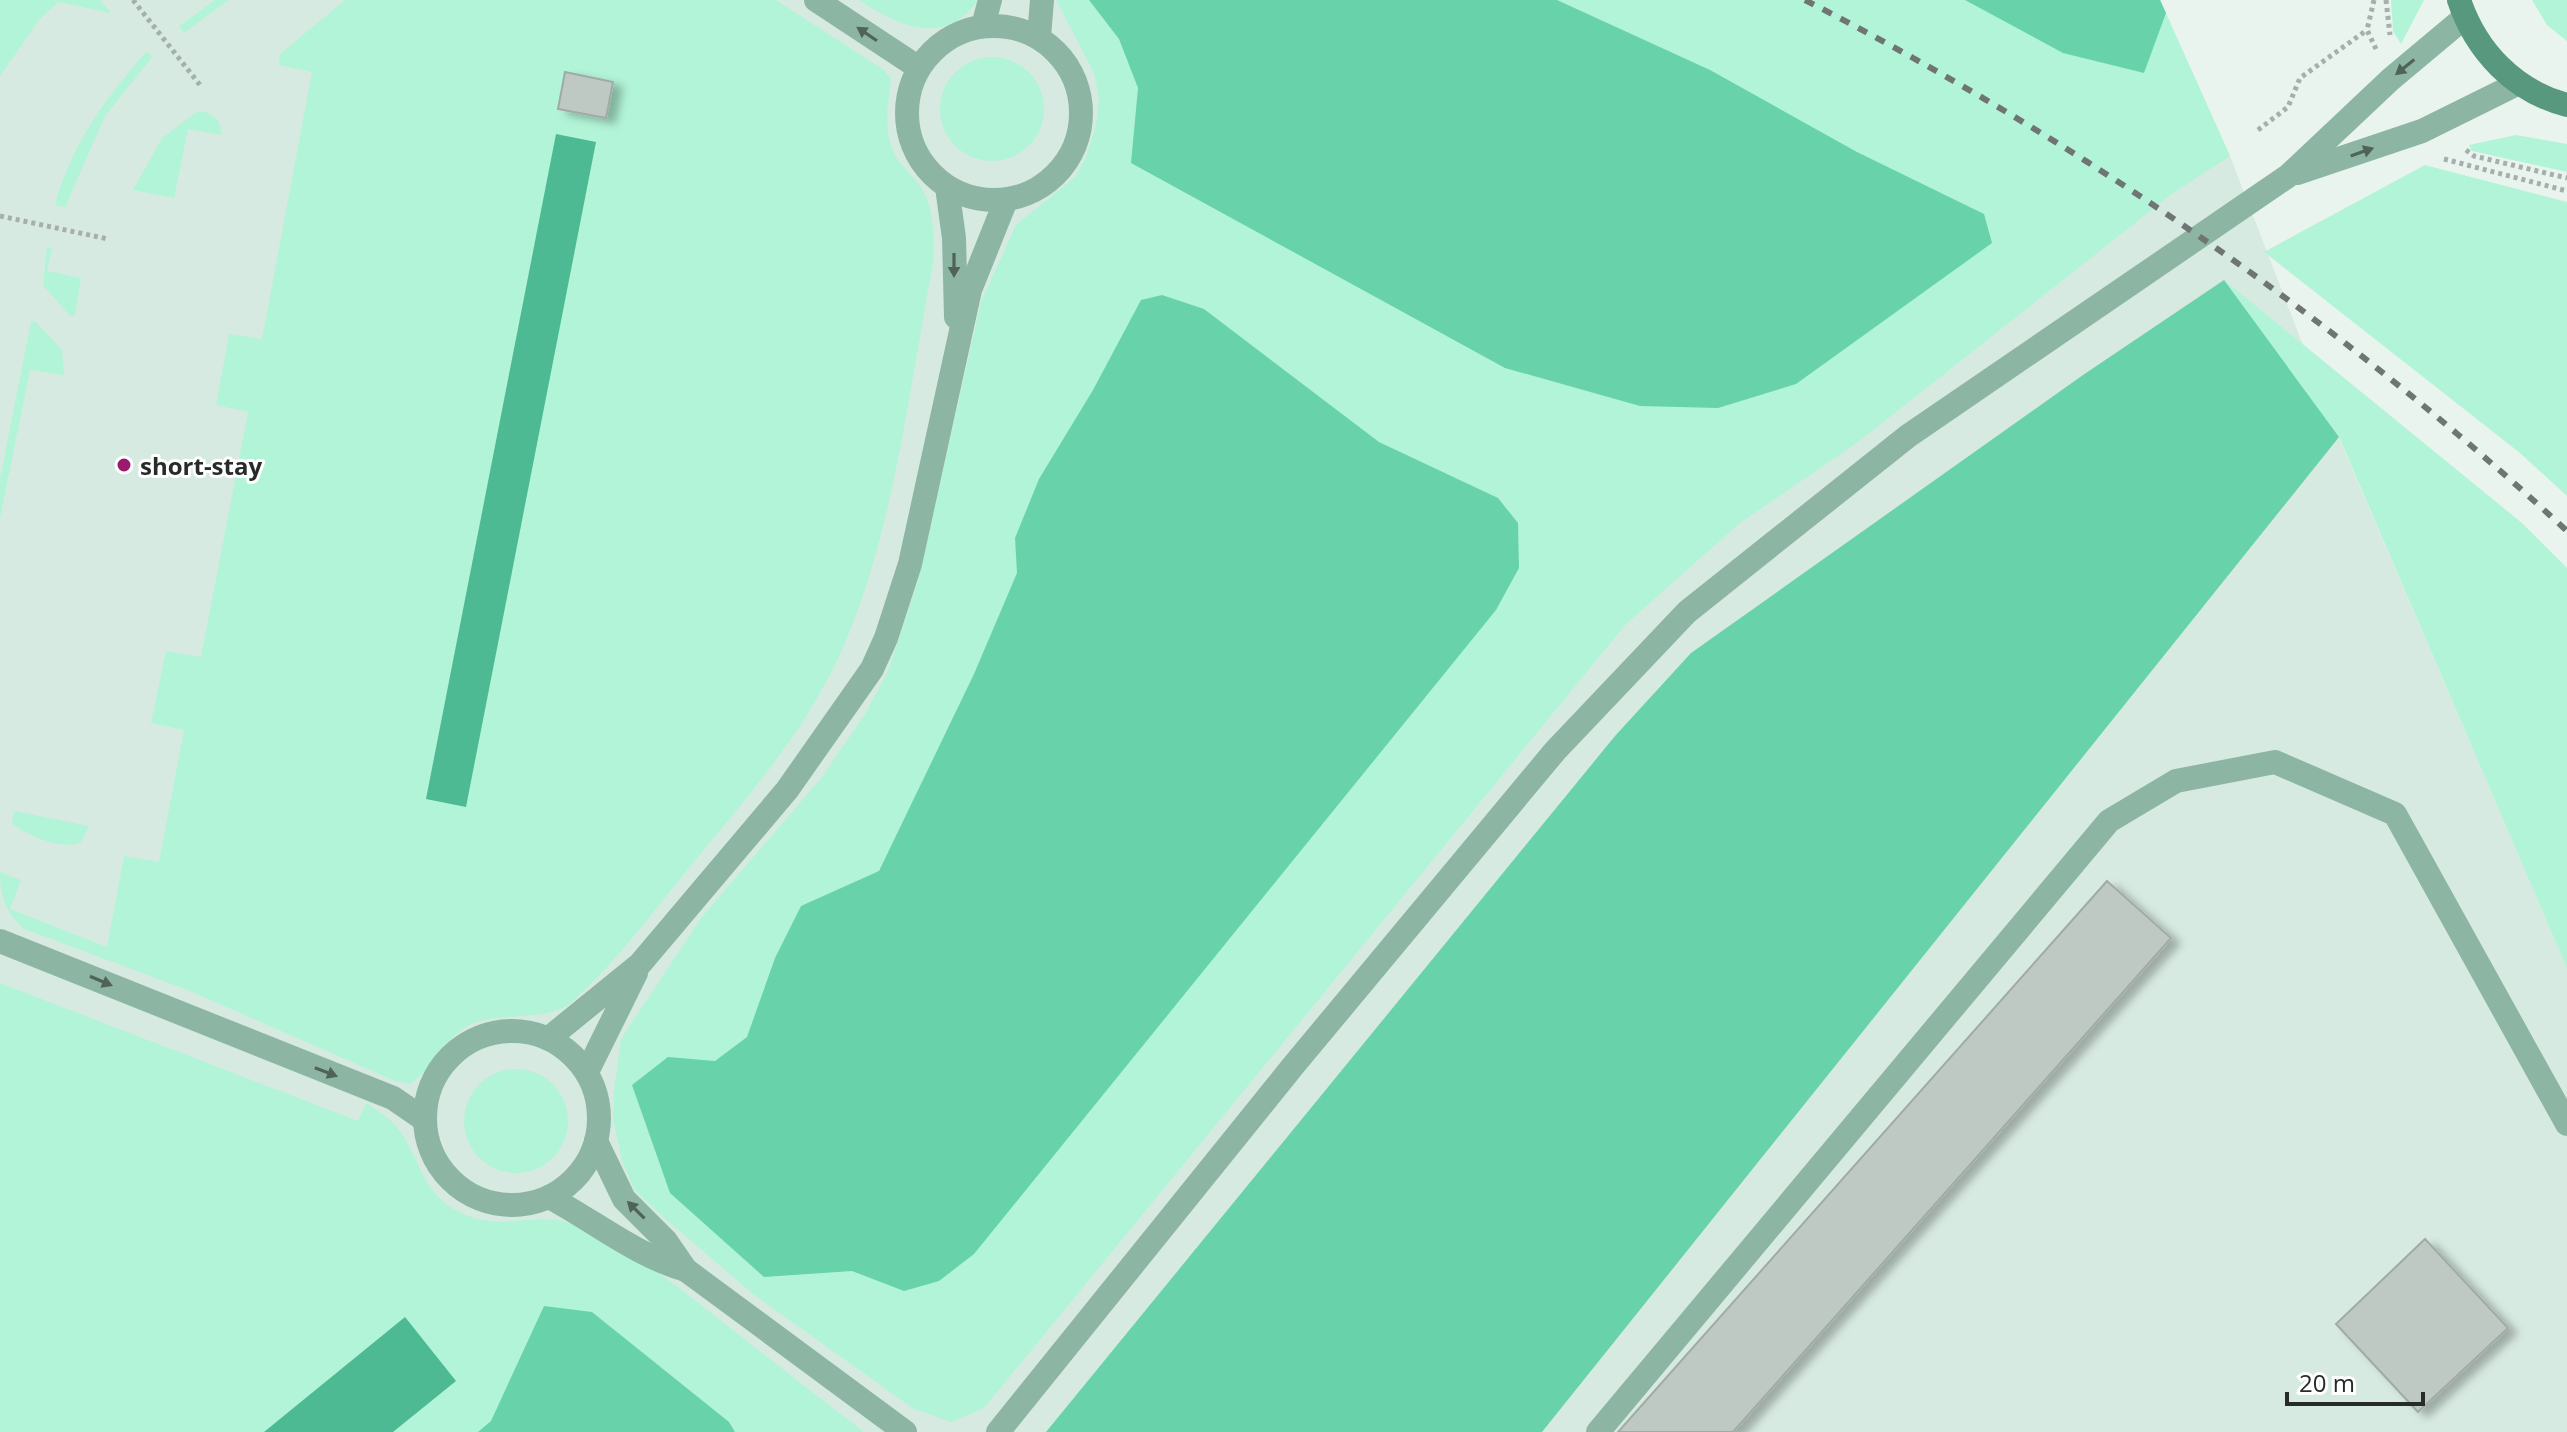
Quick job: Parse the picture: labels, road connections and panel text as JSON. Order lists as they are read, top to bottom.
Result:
{
  "places": ["short-stay"],
  "scale_bar": "20 m"
}
